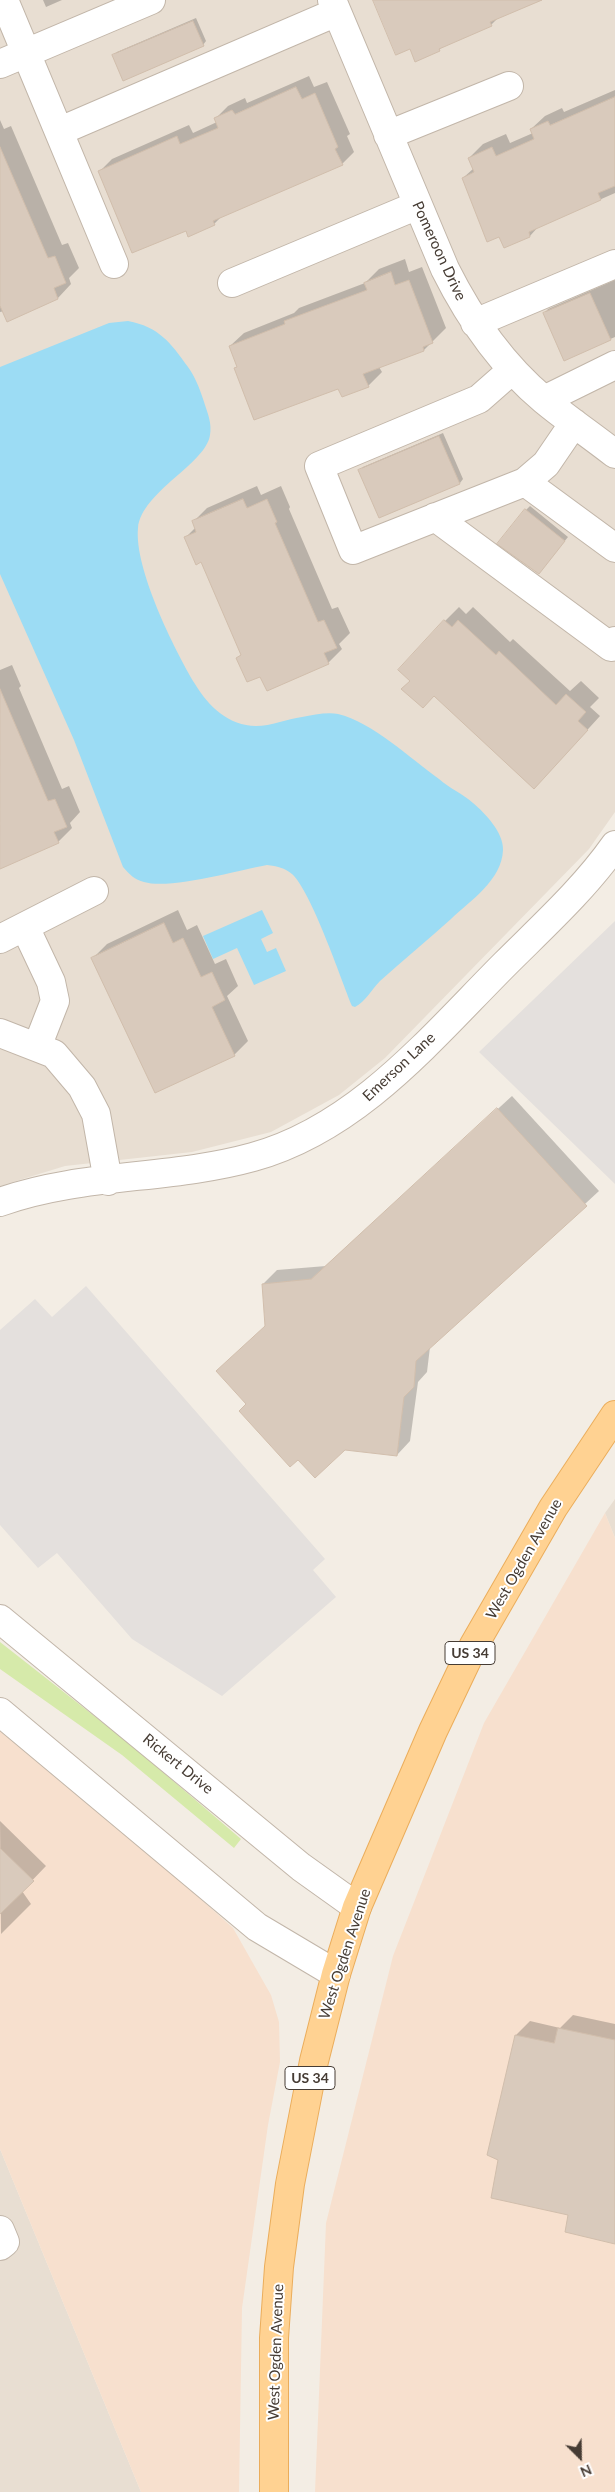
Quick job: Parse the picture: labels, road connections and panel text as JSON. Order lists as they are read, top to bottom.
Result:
{
  "streets": {
    "main road": ["West Ogden Avenue", "US 34"],
    "street": ["Pomeroon Drive", "Emerson Lane", "Rickert Drive"]
  },
  "crossings": [
    ["West Ogden Avenue", "Rickert Drive"]
  ],
  "north": "bottom right"
}
